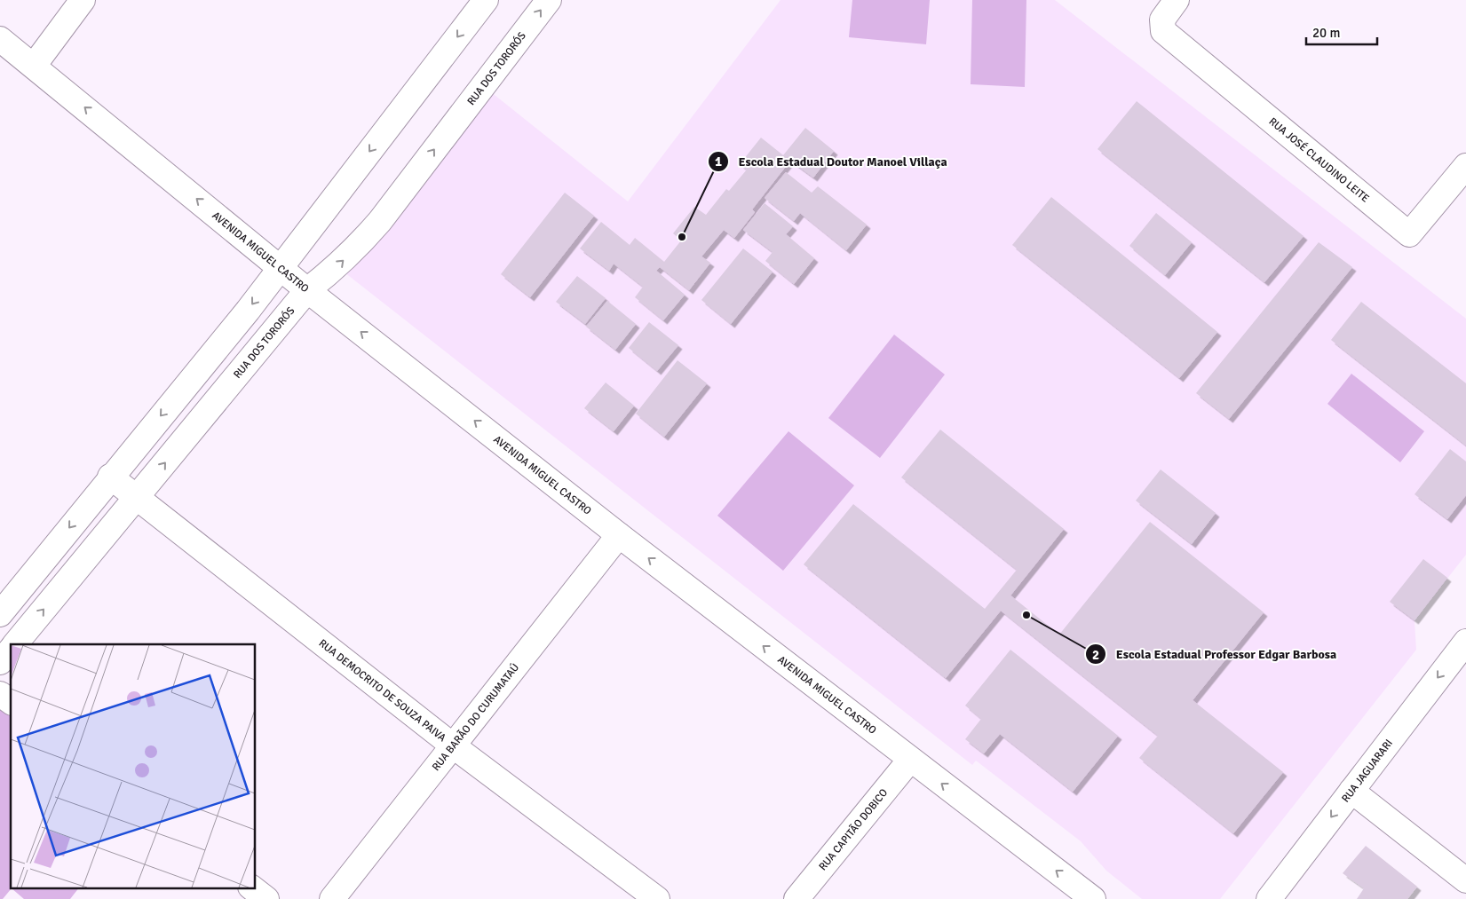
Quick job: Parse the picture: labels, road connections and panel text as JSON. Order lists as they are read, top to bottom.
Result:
{
  "streets": {
    "street": [
      "RUA DOS TORORÓS",
      "RUA JOSÉ CLAUDINO LEITE",
      "AVENIDA MIGUEL CASTRO",
      "RUA DEMOCRITO DE SOUZA PAIVA",
      "RUA BARÃO DO CURUMATAÚ",
      "RUA JAGUARARI",
      "RUA CAPITÃO DOBICO"
    ]
  },
  "crossings": [
    ["RUA DOS TORORÓS", "AVENIDA MIGUEL CASTRO"],
    ["RUA DOS TORORÓS", "RUA DEMOCRITO DE SOUZA PAIVA"],
    ["AVENIDA MIGUEL CASTRO", "RUA BARÃO DO CURUMATAÚ"],
    ["AVENIDA MIGUEL CASTRO", "RUA CAPITÃO DOBICO"],
    ["RUA DEMOCRITO DE SOUZA PAIVA", "RUA BARÃO DO CURUMATAÚ"]
  ],
  "one_way": ["AVENIDA MIGUEL CASTRO", "RUA JAGUARARI"],
  "places": ["Escola Estadual Doutor Manoel Villaça", "Escola Estadual Professor Edgar Barbosa"],
  "scale_bar": "20 m"
}
